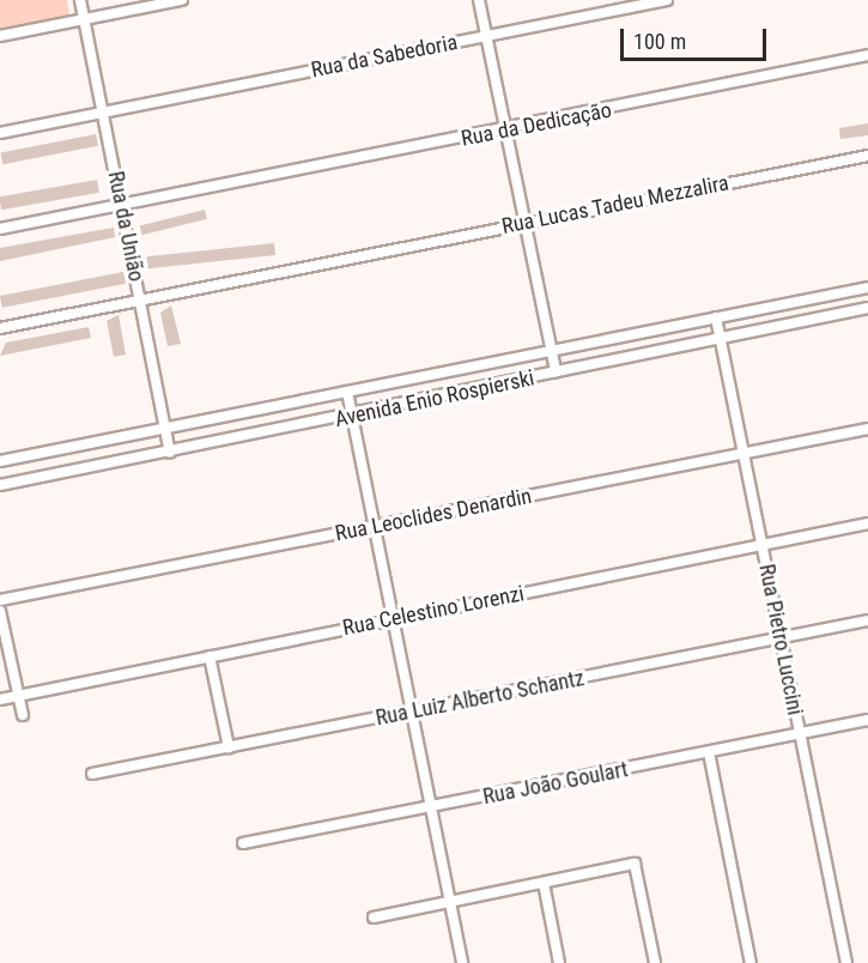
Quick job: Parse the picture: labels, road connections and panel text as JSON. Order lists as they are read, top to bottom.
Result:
{
  "streets": {
    "street": [
      "Rua da Sabedoria",
      "Rua da Dedicação",
      "Rua Lucas Tadeu Mezzalira",
      "Rua da União",
      "Avenida Enio Rospierski",
      "Rua Leoclides Denardin",
      "Rua Celestino Lorenzi",
      "Rua Pietro Luccini",
      "Rua Luiz Alberto Schantz",
      "Rua João Goulart"
    ]
  },
  "crossings": [
    ["Rua da Sabedoria", "Rua da União"],
    ["Rua da Dedicação", "Rua da União"],
    ["Rua Lucas Tadeu Mezzalira", "Rua da União"],
    ["Rua da União", "Avenida Enio Rospierski"],
    ["Avenida Enio Rospierski", "Rua Pietro Luccini"],
    ["Rua Leoclides Denardin", "Rua Pietro Luccini"],
    ["Rua Celestino Lorenzi", "Rua Pietro Luccini"],
    ["Rua Pietro Luccini", "Rua Luiz Alberto Schantz"],
    ["Rua Pietro Luccini", "Rua João Goulart"]
  ],
  "scale_bar": "100 m"
}
